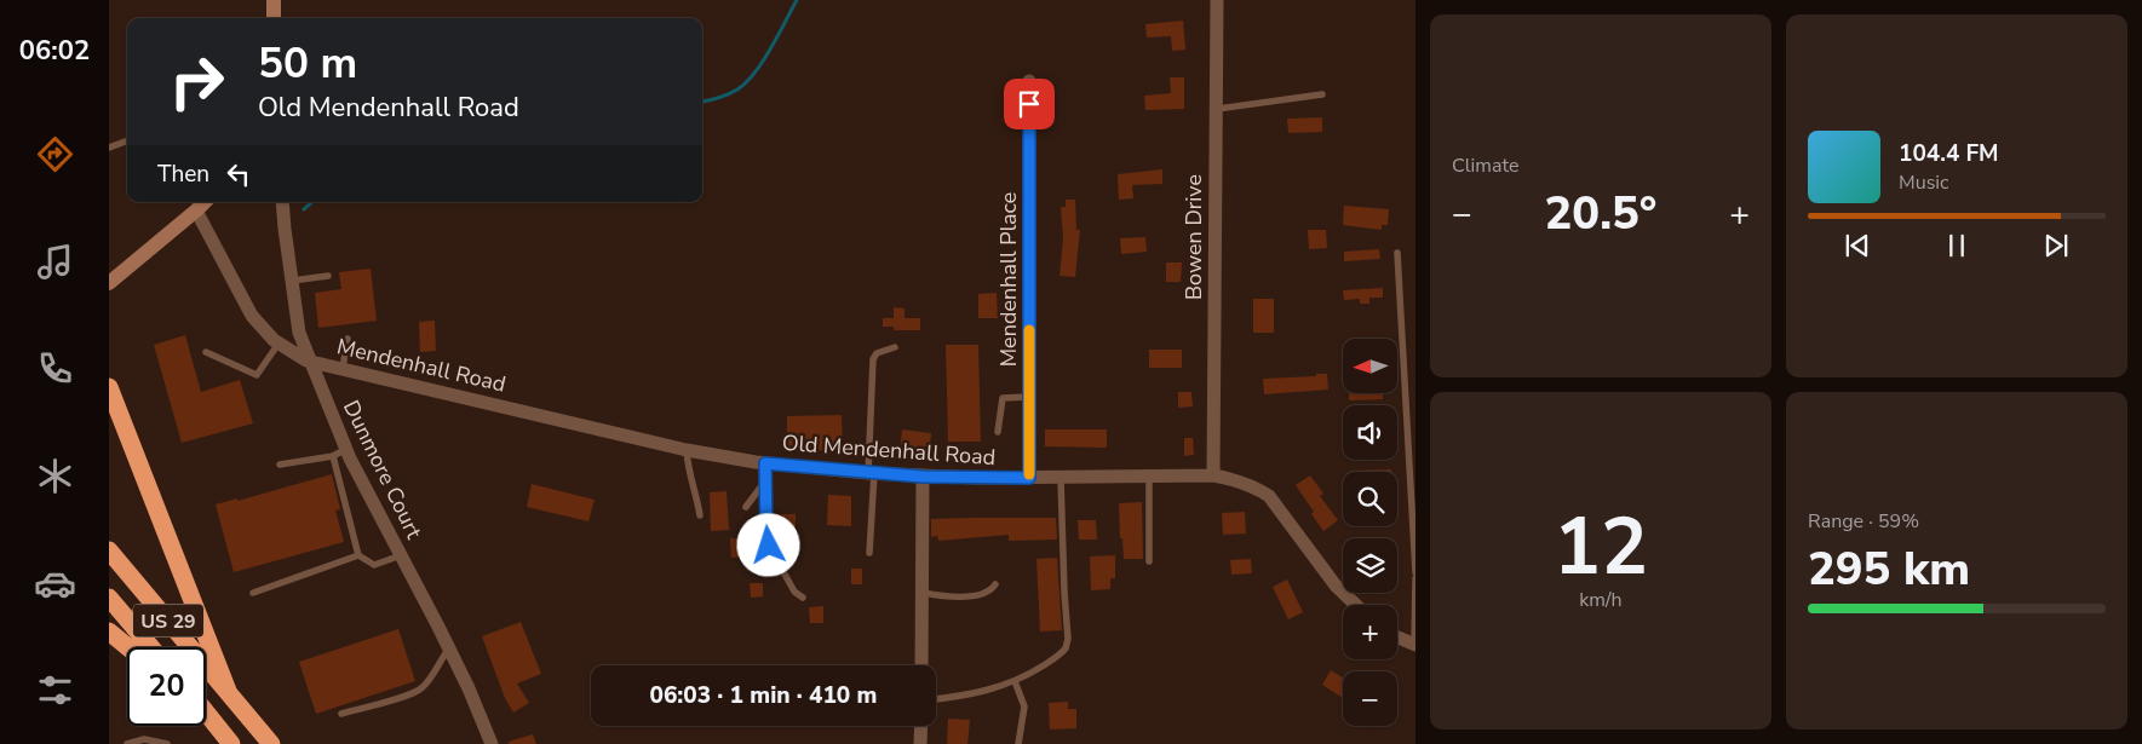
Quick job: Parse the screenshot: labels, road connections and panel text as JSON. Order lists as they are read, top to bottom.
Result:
{
  "streets": {
    "highway": ["US 29"],
    "street": [
      "Bowen Drive",
      "Mendenhall Place",
      "Mendenhall Road",
      "Old Mendenhall Road",
      "Dunmore Court"
    ]
  },
  "crossings": [
    ["Bowen Drive", "Old Mendenhall Road"],
    ["Mendenhall Place", "Old Mendenhall Road"],
    ["Mendenhall Road", "Old Mendenhall Road"],
    ["Mendenhall Road", "Dunmore Court"]
  ],
  "north": "left",
  "page": {
    "tabs": "06:02",
    "tile": [
      "Climate",
      ["12", "km/h"],
      ["Range · 59%", "295 km"]
    ],
    "turn": ["50 m", "Old Mendenhall Road"],
    "song": ["104.4 FM", "Music"],
    "then": "Then",
    "heat": ["−", "20.5°", "+"],
    "map_buttons": ["+", "−"],
    "limit": "20",
    "trip": "06:03 · 1 min · 410 m"
  }
}
